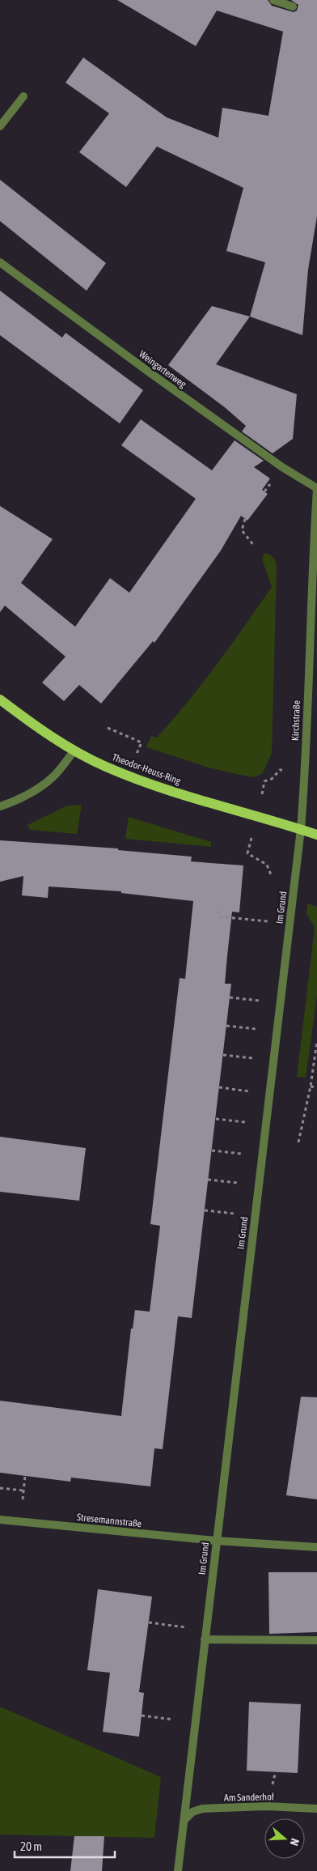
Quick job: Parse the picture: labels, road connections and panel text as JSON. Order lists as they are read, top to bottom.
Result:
{
  "streets": {
    "main road": ["Theodor-Heuss-Ring"],
    "street": [
      "Weingartenweg",
      "Kirchstraße",
      "Im Grund",
      "Stresemannstraße",
      "Am Sanderhof"
    ]
  },
  "crossings": [
    ["Weingartenweg", "Kirchstraße"],
    ["Kirchstraße", "Theodor-Heuss-Ring"],
    ["Kirchstraße", "Im Grund"],
    ["Theodor-Heuss-Ring", "Im Grund"],
    ["Im Grund", "Stresemannstraße"],
    ["Im Grund", "Am Sanderhof"]
  ],
  "scale_bar": "20 m",
  "north": "right"
}
